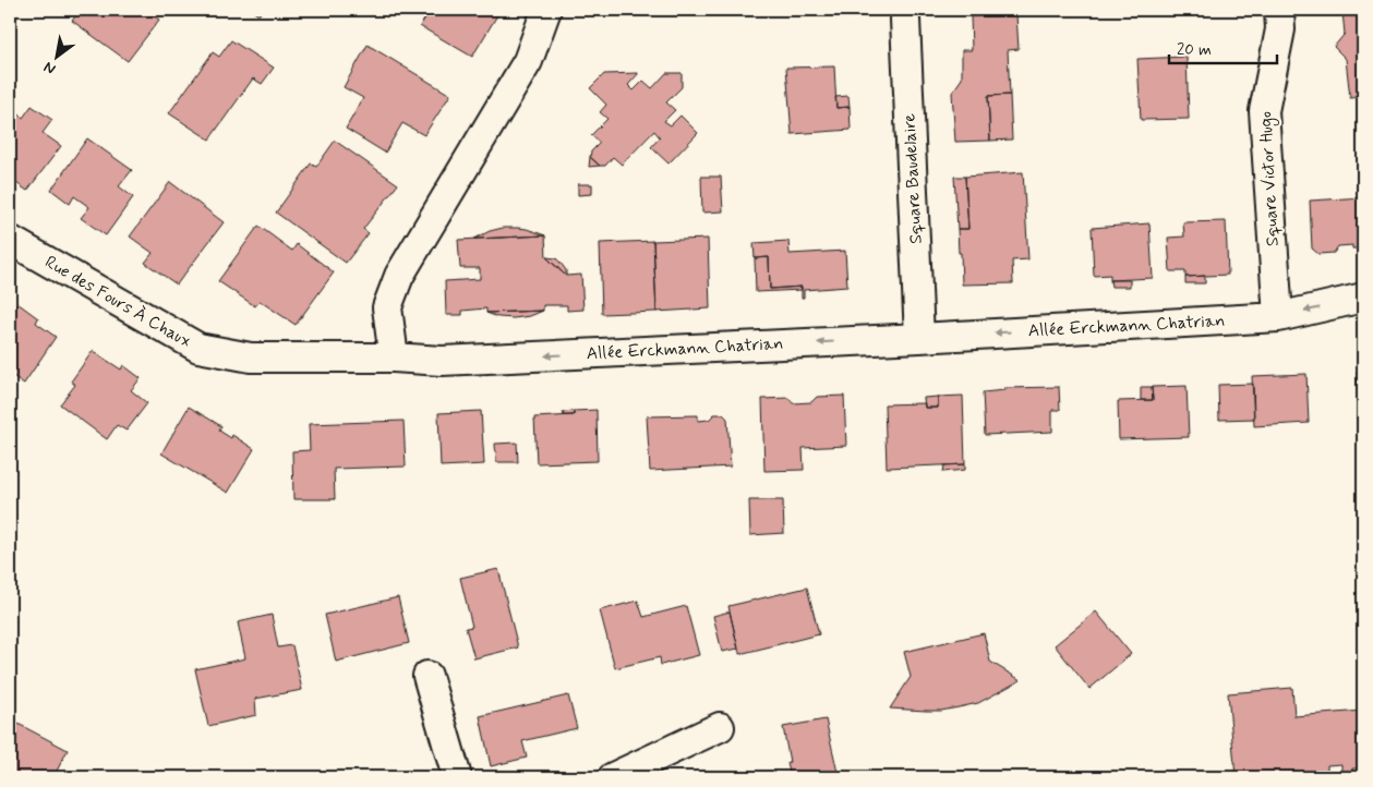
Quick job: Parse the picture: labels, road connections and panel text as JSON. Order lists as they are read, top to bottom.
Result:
{
  "streets": {
    "street": [
      "Square Baudelaire",
      "Square Victor Hugo",
      "Rue des Fours À Chaux",
      "Allée Erckmann Chatrian"
    ]
  },
  "crossings": [
    ["Square Baudelaire", "Allée Erckmann Chatrian"],
    ["Square Victor Hugo", "Allée Erckmann Chatrian"],
    ["Rue des Fours À Chaux", "Allée Erckmann Chatrian"]
  ],
  "one_way": ["Allée Erckmann Chatrian"],
  "scale_bar": "20 m",
  "north": "bottom left"
}
